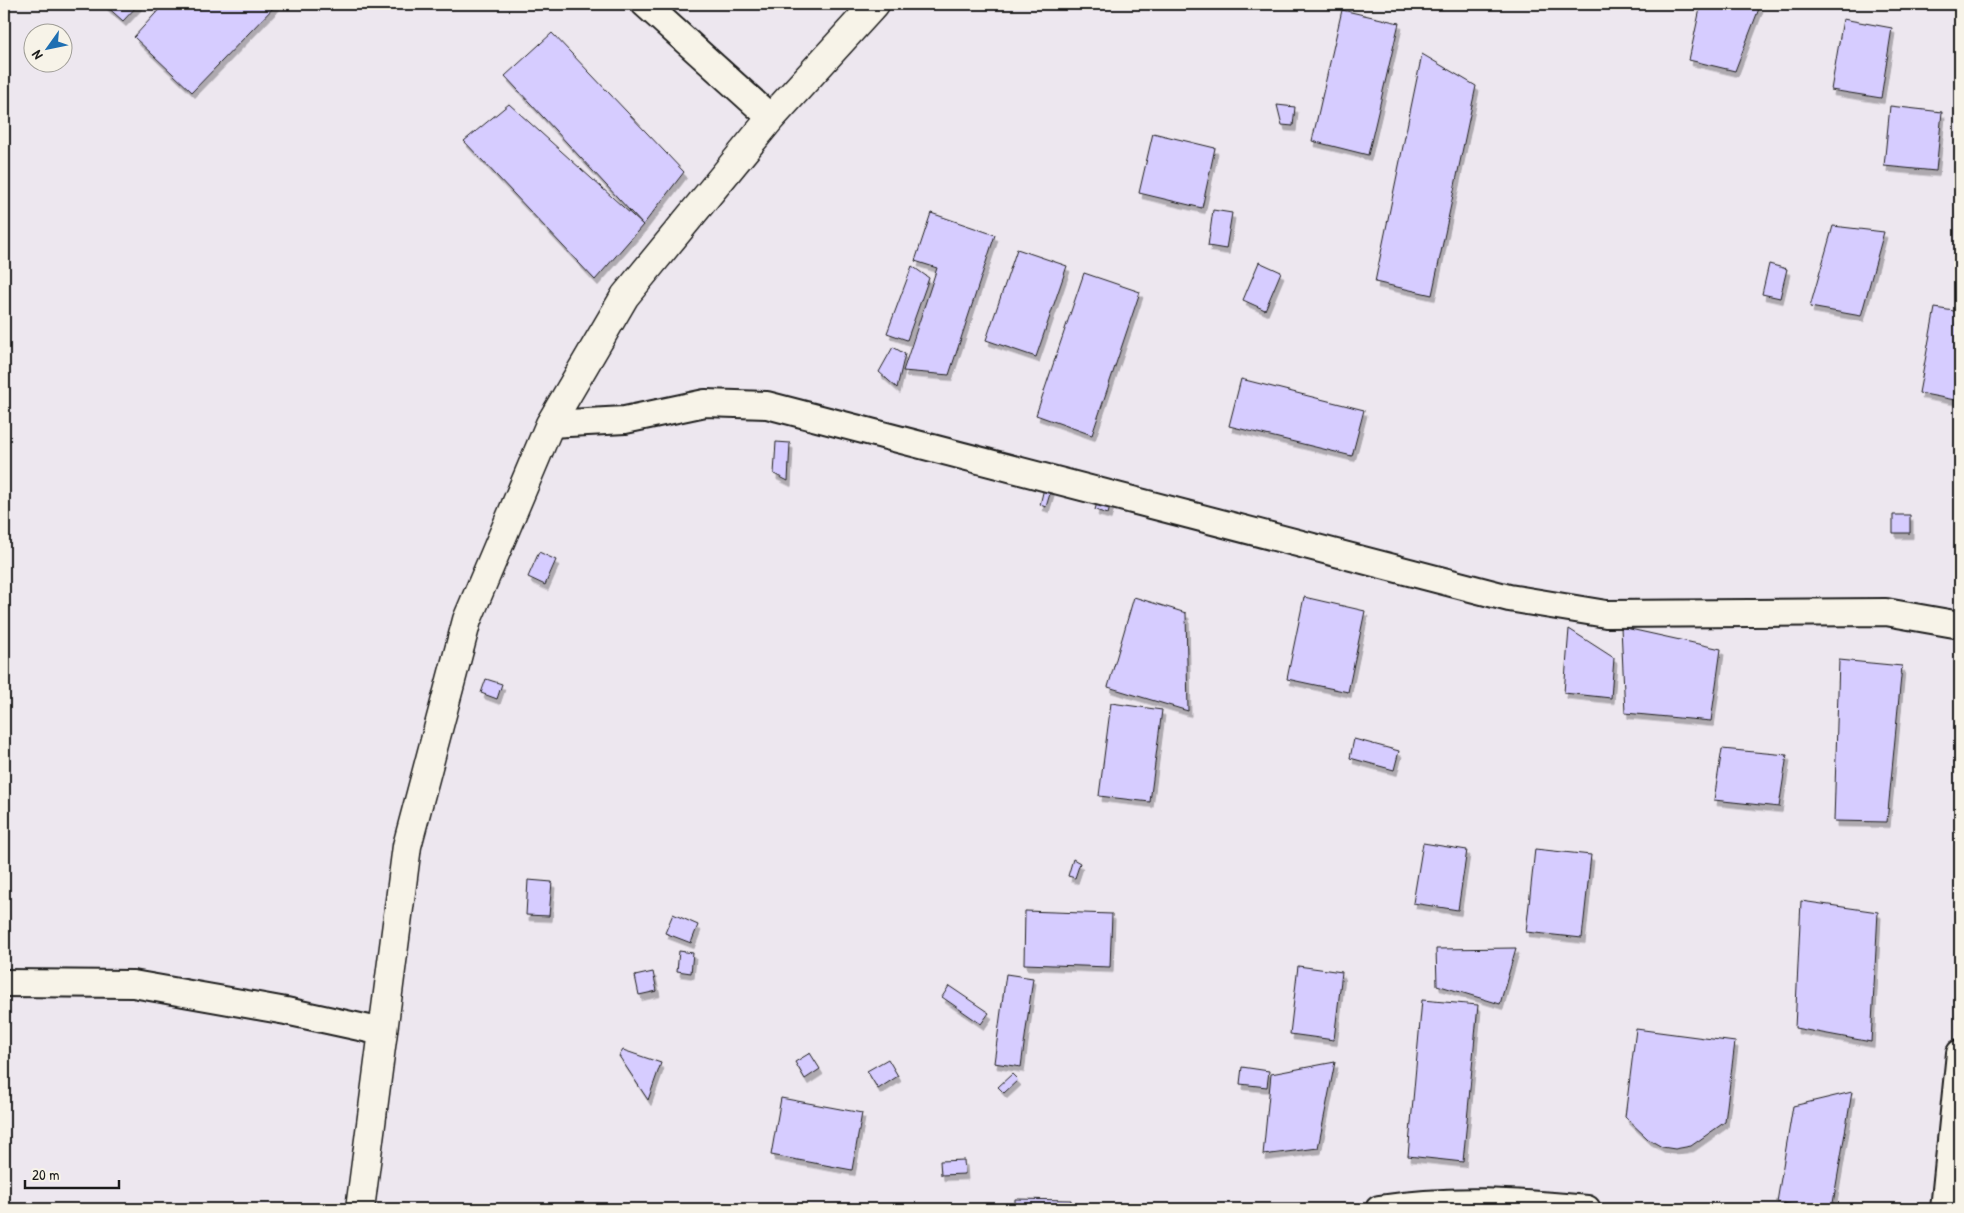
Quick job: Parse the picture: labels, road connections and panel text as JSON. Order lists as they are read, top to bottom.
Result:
{
  "scale_bar": "20 m",
  "north": "bottom left"
}
